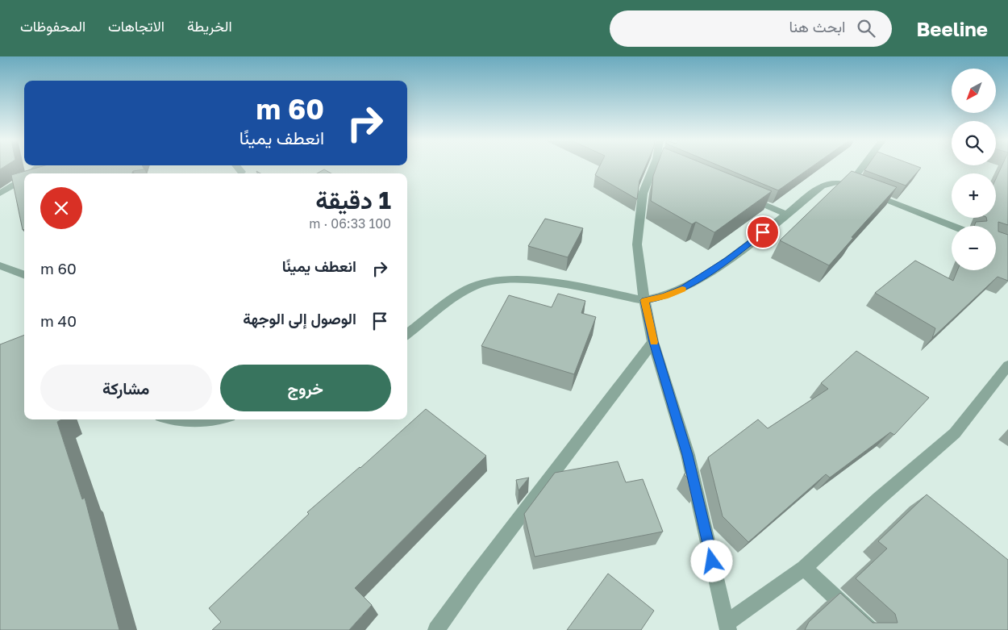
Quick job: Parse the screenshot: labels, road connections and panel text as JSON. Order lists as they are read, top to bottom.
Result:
{
  "north": "bottom left",
  "page": {
    "header": "Beeline",
    "search": "ابحث هنا",
    "nav": ["الخريطة", "الاتجاهات", "المحفوظات"],
    "map_buttons": ["+", "−"],
    "turn": ["60 m", "انعطف يمينًا"],
    "heading": ["1 دقيقة", "100 m · 06:33"],
    "list": [
      {
        "name": "انعطف يمينًا",
        "value": "60 m"
      },
      {
        "name": "الوصول إلى الوجهة",
        "value": "40 m"
      }
    ],
    "buttons": ["خروج", "مشاركة"]
  }
}
